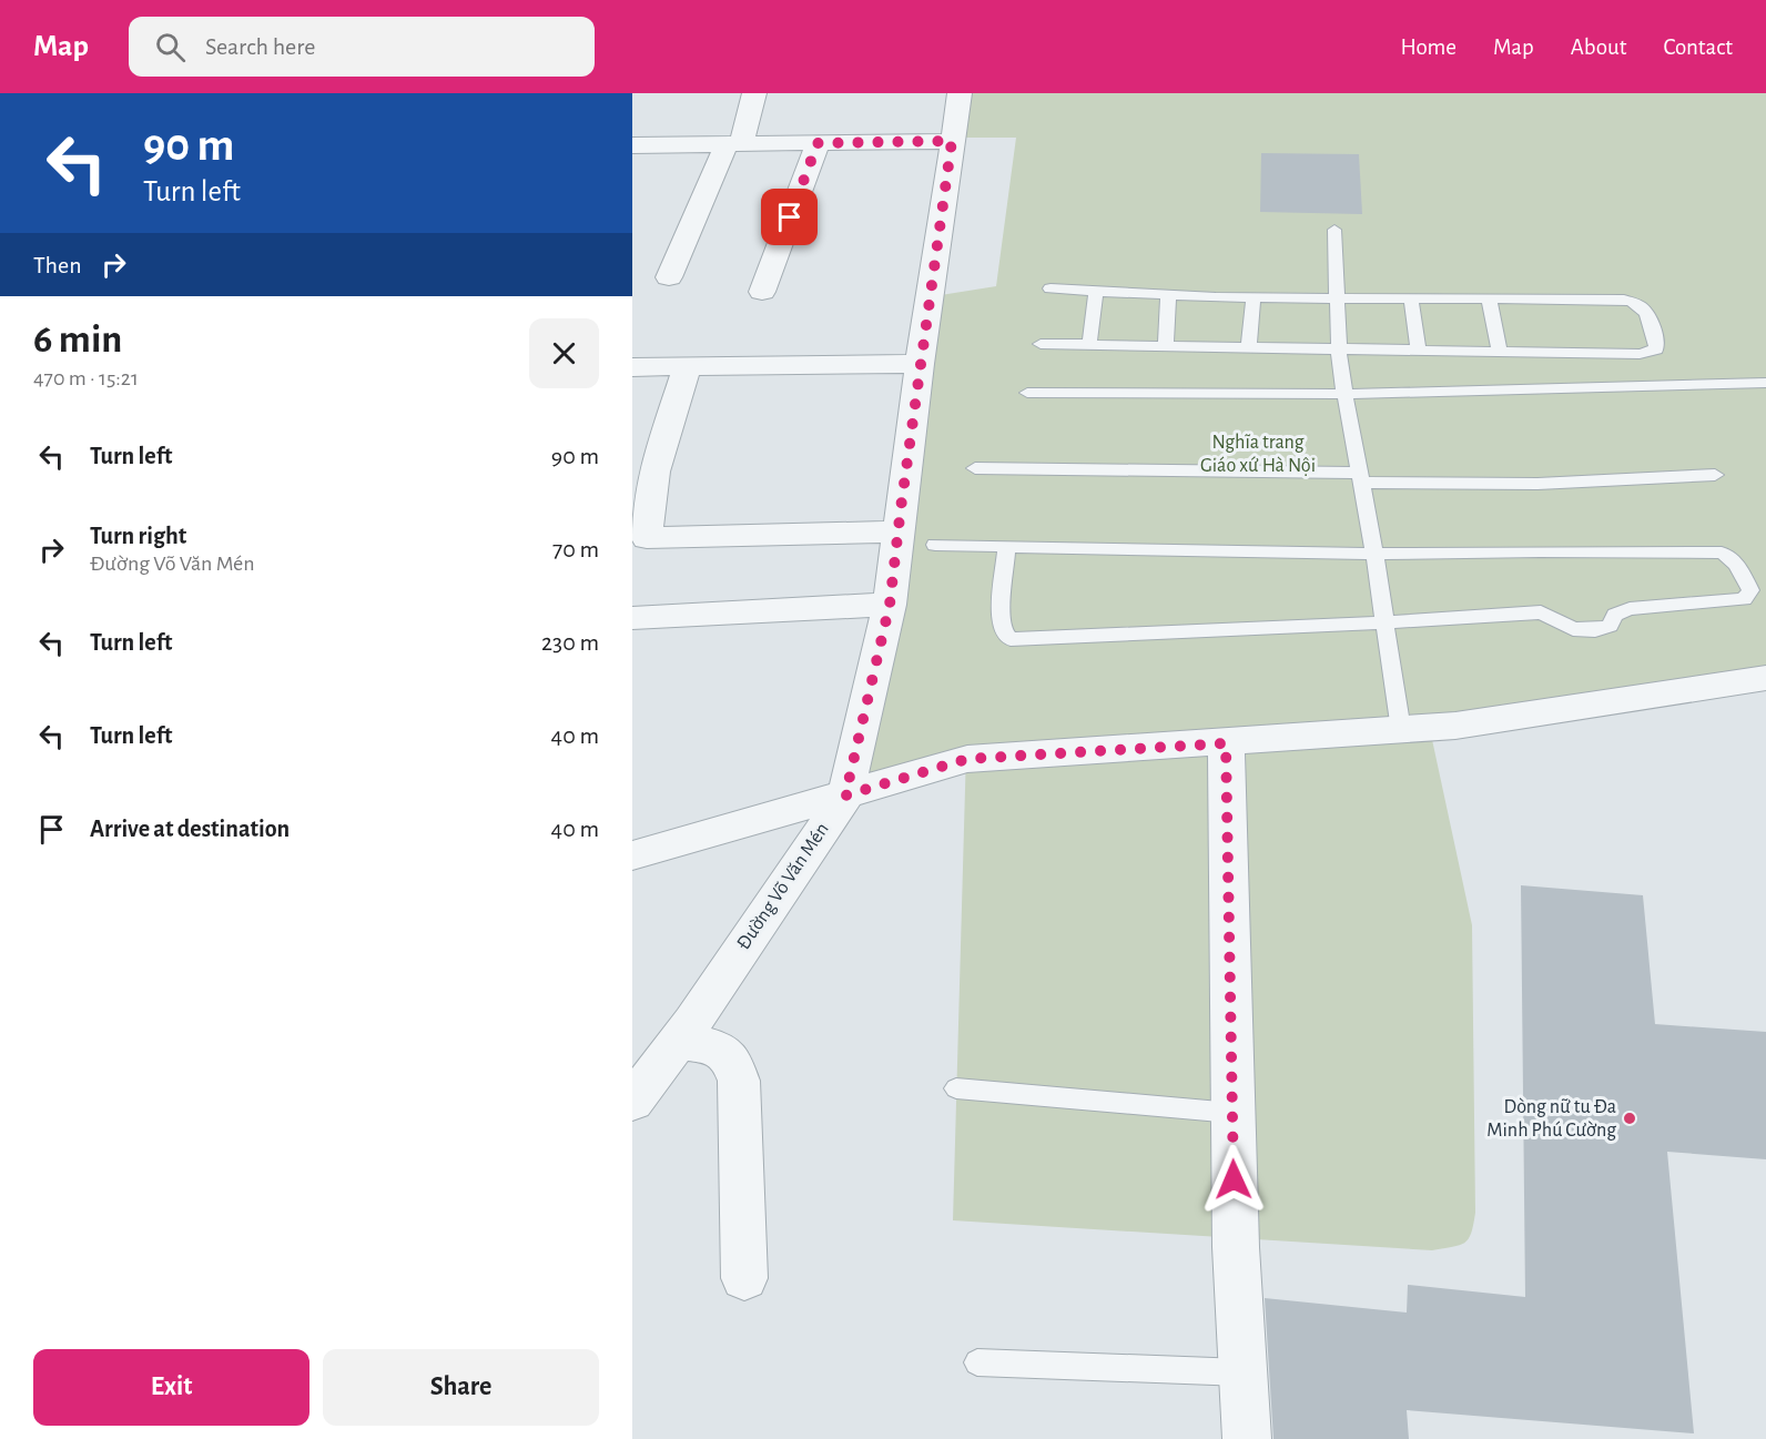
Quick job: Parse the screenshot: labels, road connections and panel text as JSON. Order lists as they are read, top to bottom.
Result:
{
  "streets": {
    "street": ["Đường Võ Văn Mén"]
  },
  "parks": ["Nghĩa trang Giáo xứ Hà Nội"],
  "places": ["Dòng nữ tu Đa Minh Phú Cường"],
  "page": {
    "header": "Map",
    "search": "Search here",
    "nav": [
      "Home",
      "Map",
      "About",
      "Contact"
    ],
    "turn": ["90 m", "Turn left"],
    "then": "Then",
    "heading": ["6 min", "470 m · 15:21"],
    "list": [
      {
        "name": "Turn left",
        "value": "90 m"
      },
      {
        "name": "Turn right",
        "note": "Đường Võ Văn Mén",
        "value": "70 m"
      },
      {
        "name": "Turn left",
        "value": "230 m"
      },
      {
        "name": "Turn left",
        "value": "40 m"
      },
      {
        "name": "Arrive at destination",
        "value": "40 m"
      }
    ],
    "buttons": ["Exit", "Share"]
  }
}
